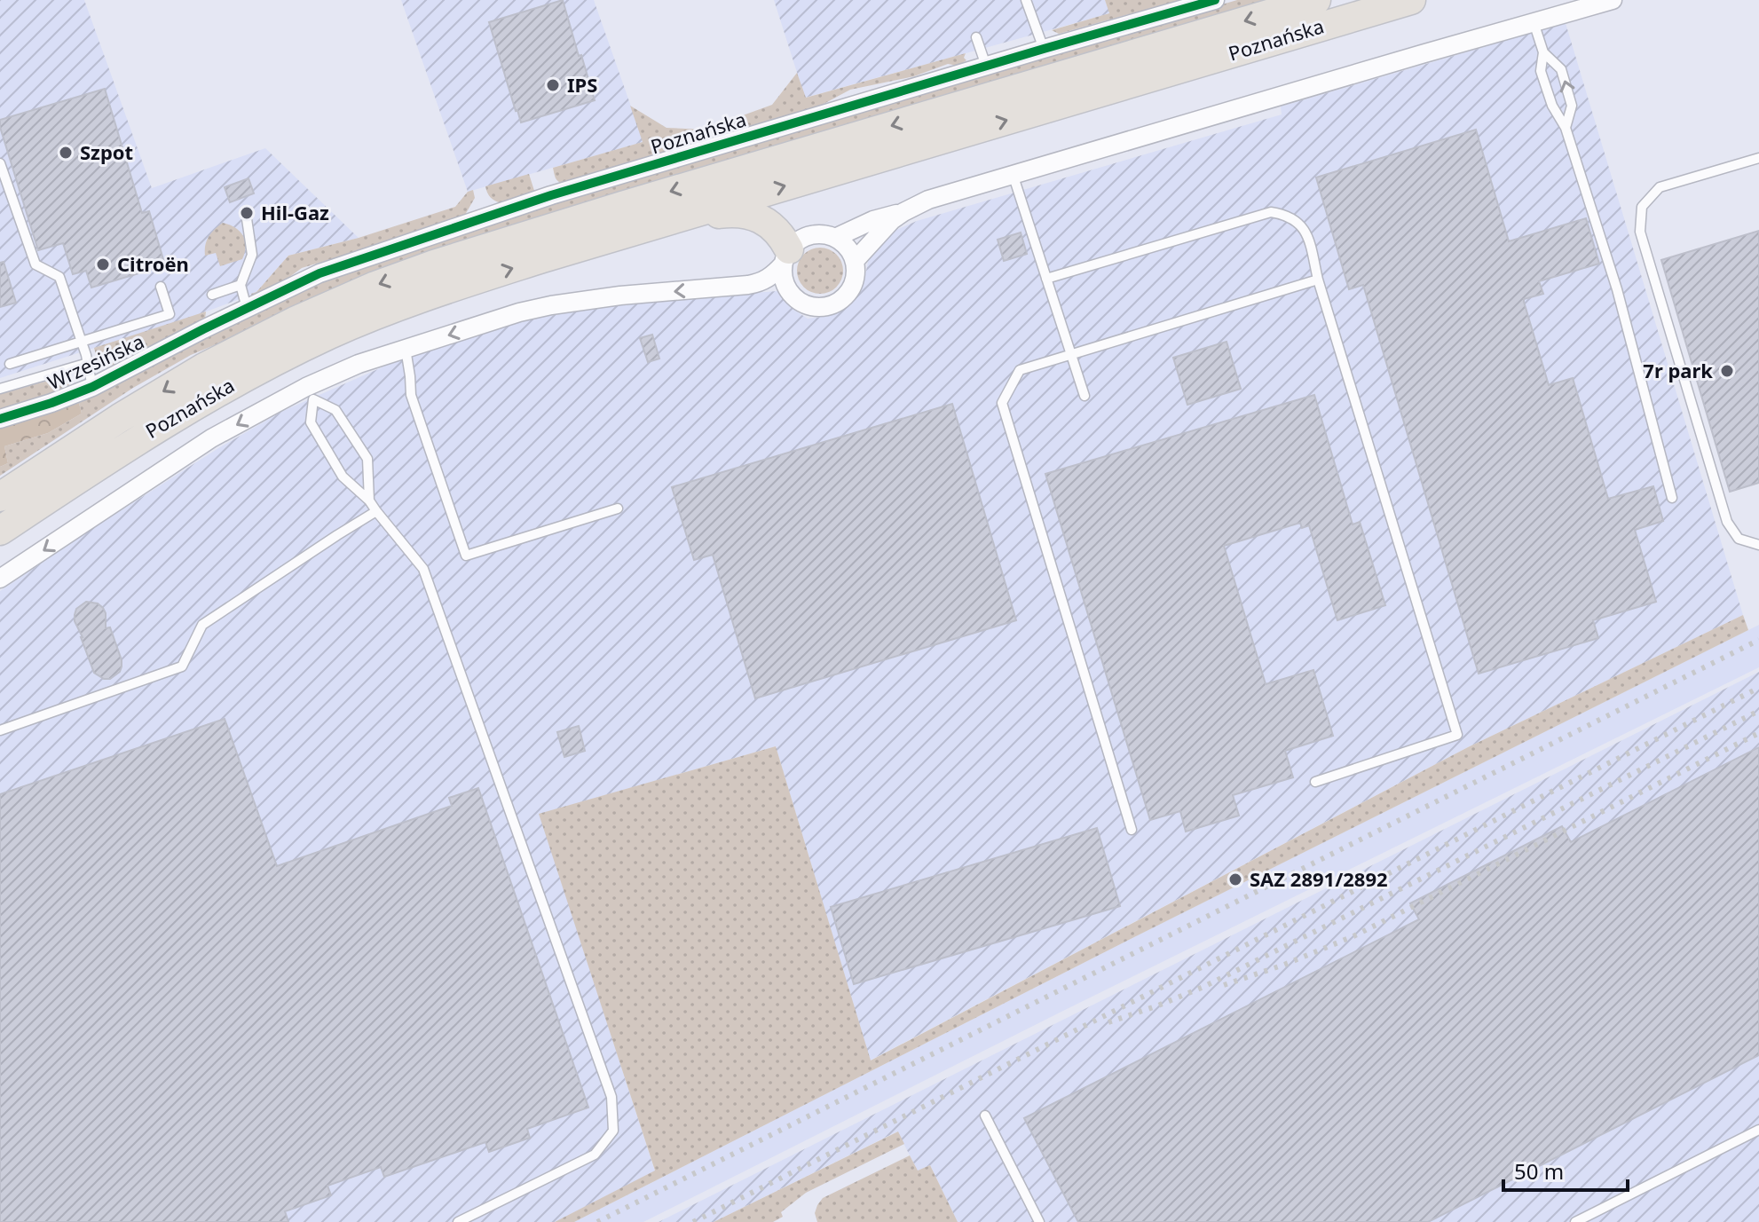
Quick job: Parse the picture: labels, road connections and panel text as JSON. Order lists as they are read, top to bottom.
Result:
{
  "streets": {
    "main road": ["Poznańska"],
    "street": ["Wrzesińska"]
  },
  "crossings": [
    ["Poznańska", "Wrzesińska"]
  ],
  "places": [
    "IPS",
    "Szpot",
    "Hil-Gaz",
    "Citroën",
    "7r park",
    "SAZ 2891/2892"
  ],
  "scale_bar": "50 m"
}
